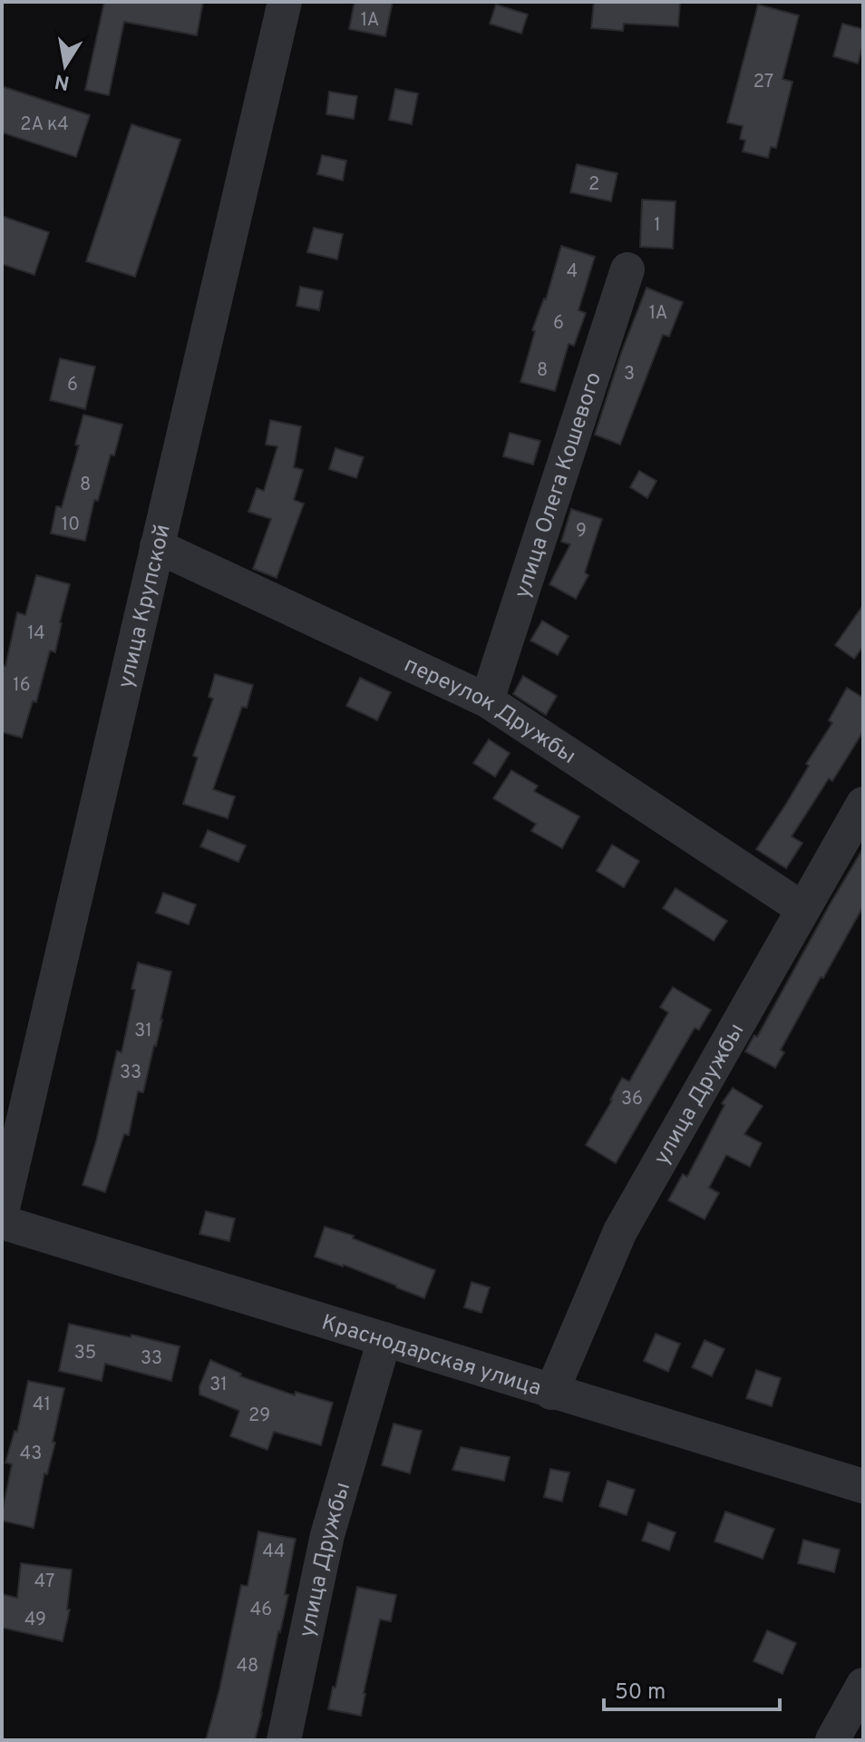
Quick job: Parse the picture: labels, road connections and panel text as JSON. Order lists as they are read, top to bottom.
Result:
{
  "streets": {
    "street": [
      "улица Олега Кошевого",
      "улица Крупской",
      "переулок Дружбы",
      "улица Дружбы",
      "Краснодарская улица"
    ]
  },
  "crossings": [
    ["улица Олега Кошевого", "переулок Дружбы"],
    ["улица Крупской", "переулок Дружбы"],
    ["переулок Дружбы", "улица Дружбы"],
    ["улица Дружбы", "Краснодарская улица"]
  ],
  "house_numbers": [
    "1А",
    "27",
    "2А к4",
    "2",
    "1",
    "4",
    "1А",
    "6",
    "8",
    "3",
    "6",
    "8",
    "10",
    "9",
    "14",
    "16",
    "31",
    "33",
    "36",
    "35",
    "33",
    "31",
    "41",
    "29",
    "43",
    "44",
    "47",
    "46",
    "49",
    "48"
  ],
  "scale_bar": "50 m",
  "north": "bottom"
}
